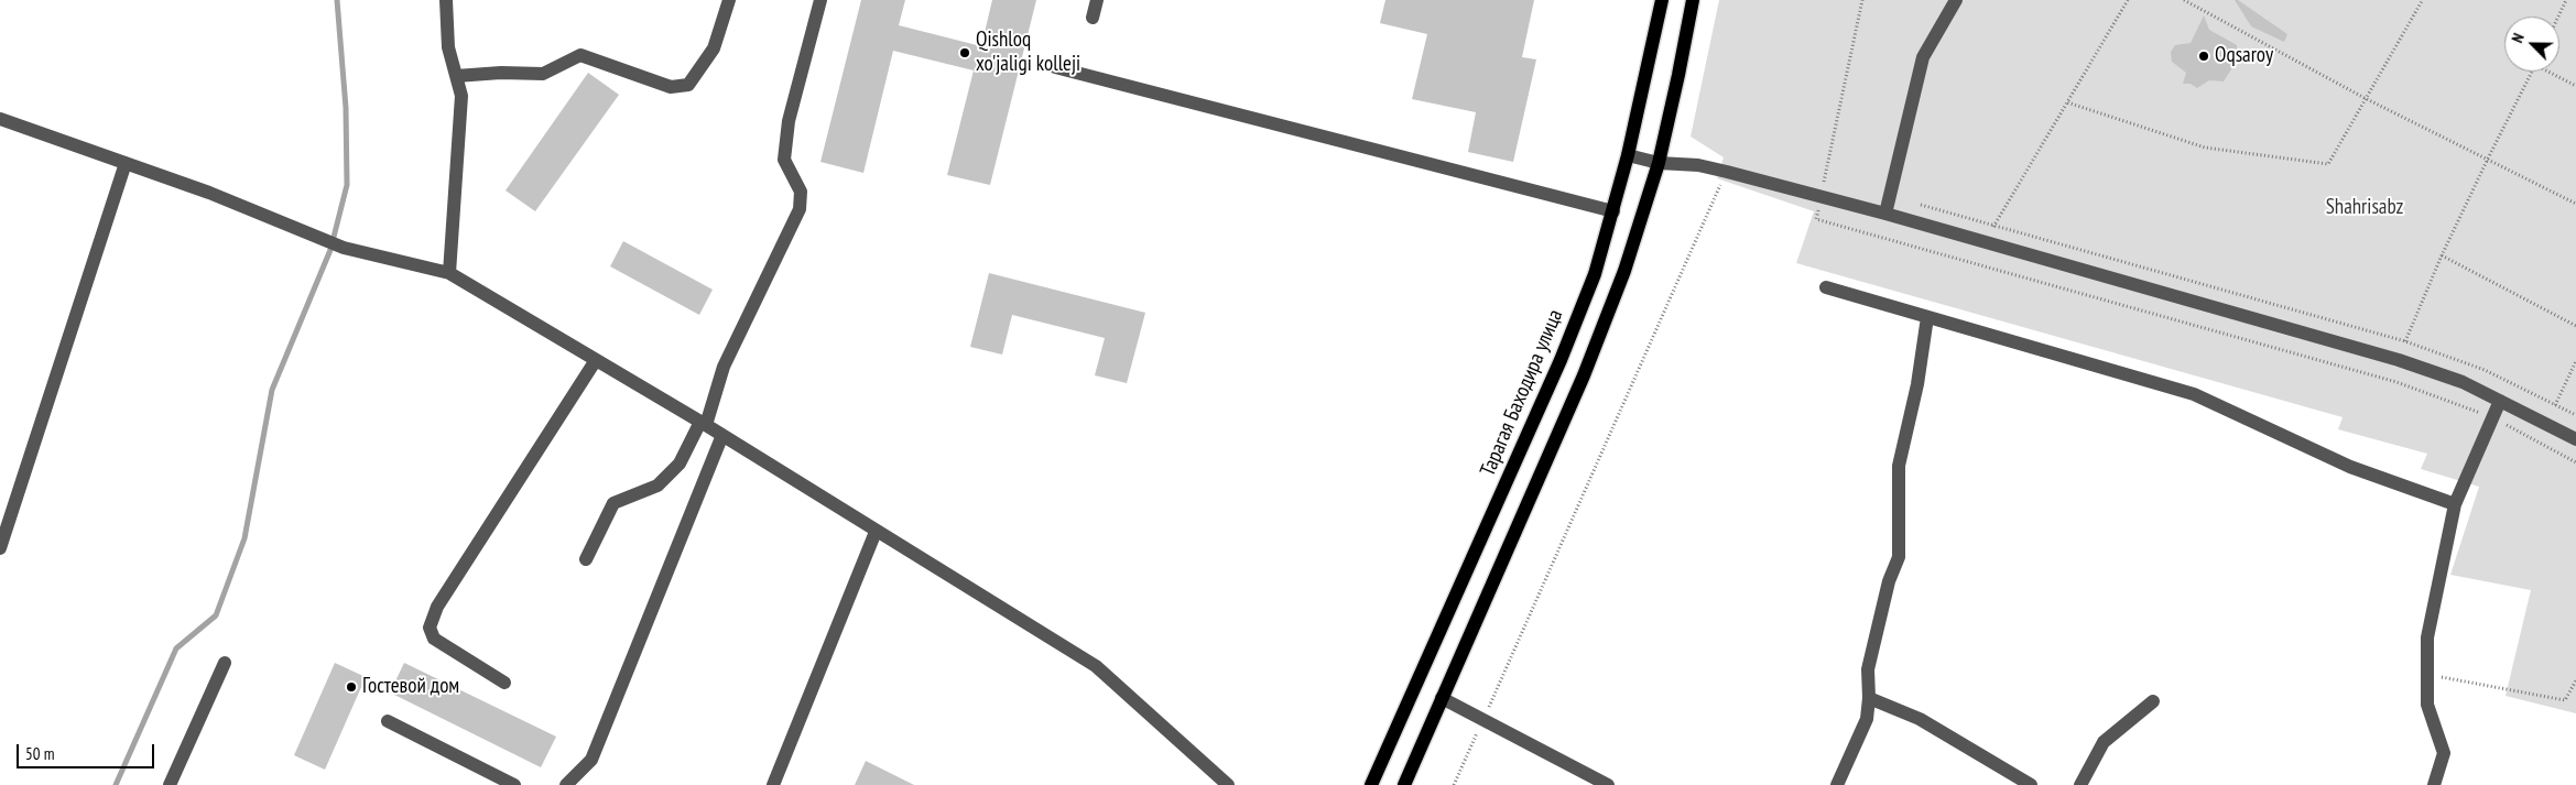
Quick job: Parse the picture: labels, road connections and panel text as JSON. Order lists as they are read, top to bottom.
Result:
{
  "streets": {
    "main road": ["Тарагая Баходира улица"]
  },
  "parks": ["Shahrisabz"],
  "places": ["Qishloq xo'jaligi kolleji", "Oqsaroy", "Гостевой дом"],
  "scale_bar": "50 m",
  "north": "top left"
}
